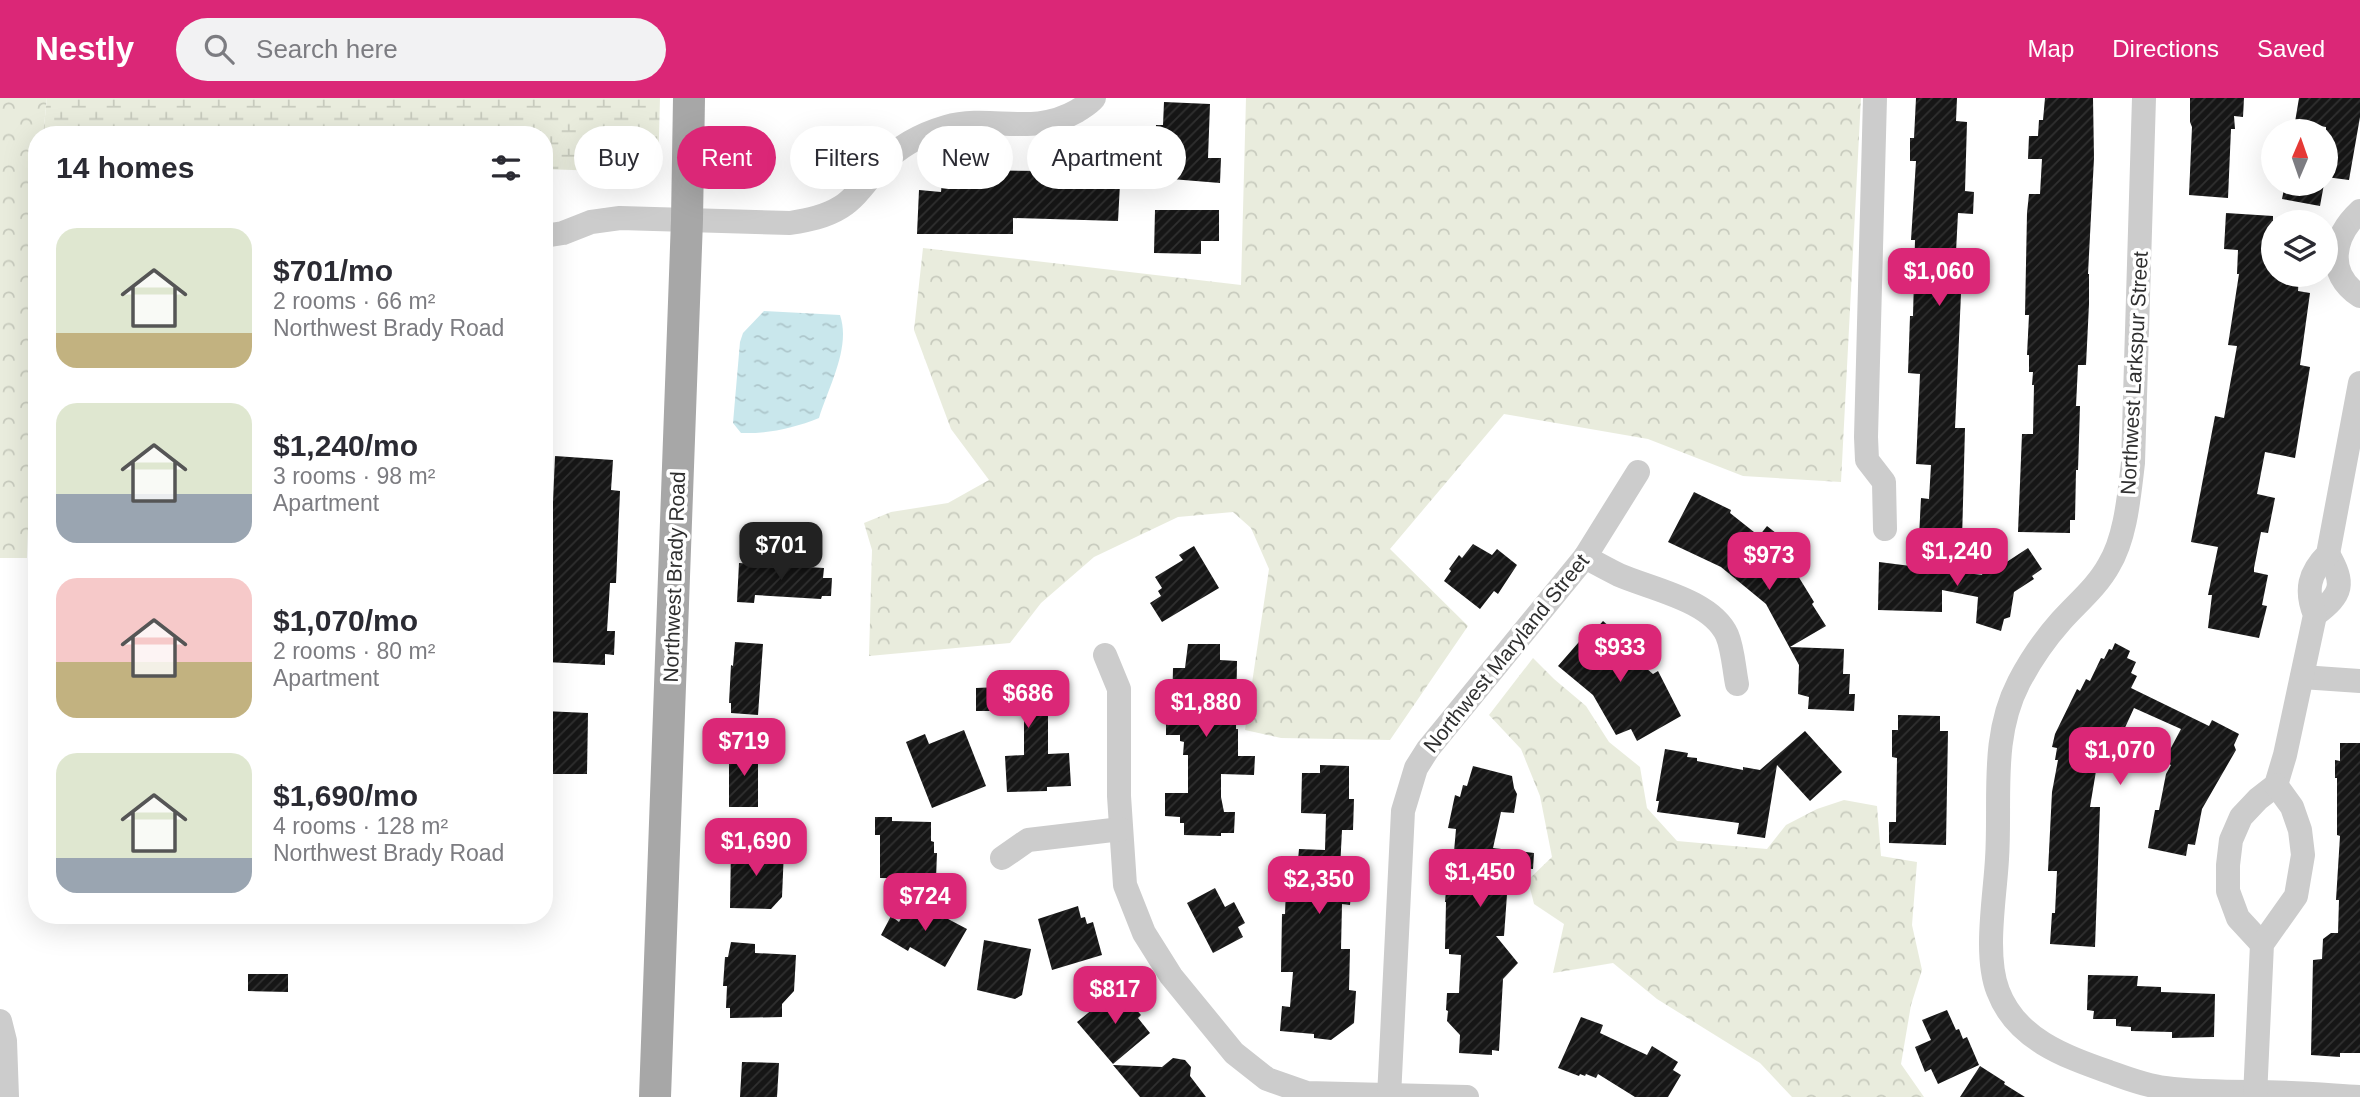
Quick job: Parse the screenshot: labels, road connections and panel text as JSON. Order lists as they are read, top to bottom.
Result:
{
  "streets": {
    "main road": ["Northwest Brady Road"],
    "street": ["Northwest Larkspur Street", "Northwest Maryland Street"]
  },
  "north": "top",
  "page": {
    "header": "Nestly",
    "search": "Search here",
    "nav": ["Map", "Directions", "Saved"],
    "chip": [
      "Buy",
      "Rent",
      "Filters",
      "New",
      "Apartment"
    ],
    "heading": "14 homes",
    "list": [
      {
        "name": "$701/mo",
        "note": "2 rooms · 66 m² · Northwest Brady Road"
      },
      {
        "name": "$1,240/mo",
        "note": "3 rooms · 98 m² · Apartment"
      },
      {
        "name": "$1,070/mo",
        "note": "2 rooms · 80 m² · Apartment"
      },
      {
        "name": "$1,690/mo",
        "note": "4 rooms · 128 m² · Northwest Brady Road"
      }
    ],
    "price": [
      "$1,060",
      "$701",
      "$1,240",
      "$973",
      "$933",
      "$686",
      "$1,880",
      "$719",
      "$1,070",
      "$1,690",
      "$1,450",
      "$2,350",
      "$724",
      "$817"
    ]
  }
}
